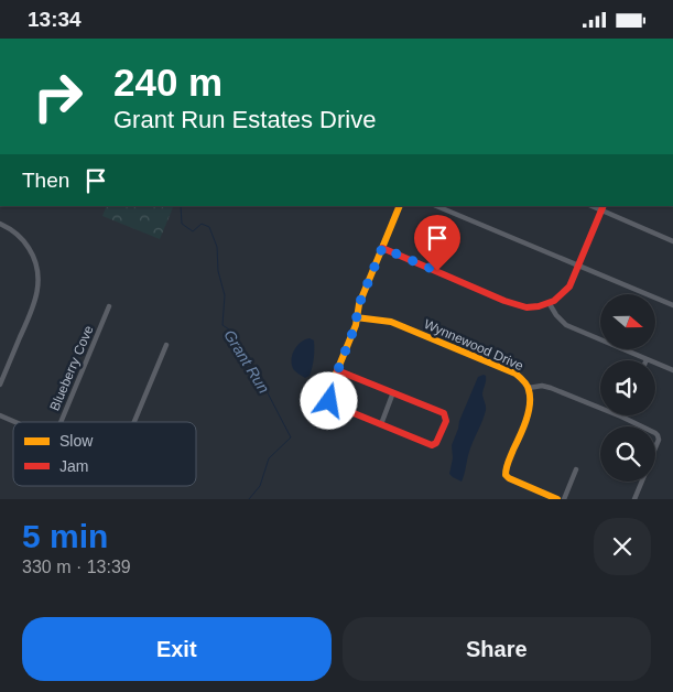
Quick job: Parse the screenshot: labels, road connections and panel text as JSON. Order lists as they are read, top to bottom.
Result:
{
  "streets": {
    "street": ["Wynnewood Drive", "Blueberry Cove"]
  },
  "water": ["Grant Run"],
  "legend": ["Slow", "Jam"],
  "north": "right",
  "page": {
    "status": "13:34",
    "turn": ["240 m", "Grant Run Estates Drive"],
    "then": "Then",
    "heading": ["5 min", "330 m · 13:39"],
    "buttons": ["Exit", "Share"]
  }
}
